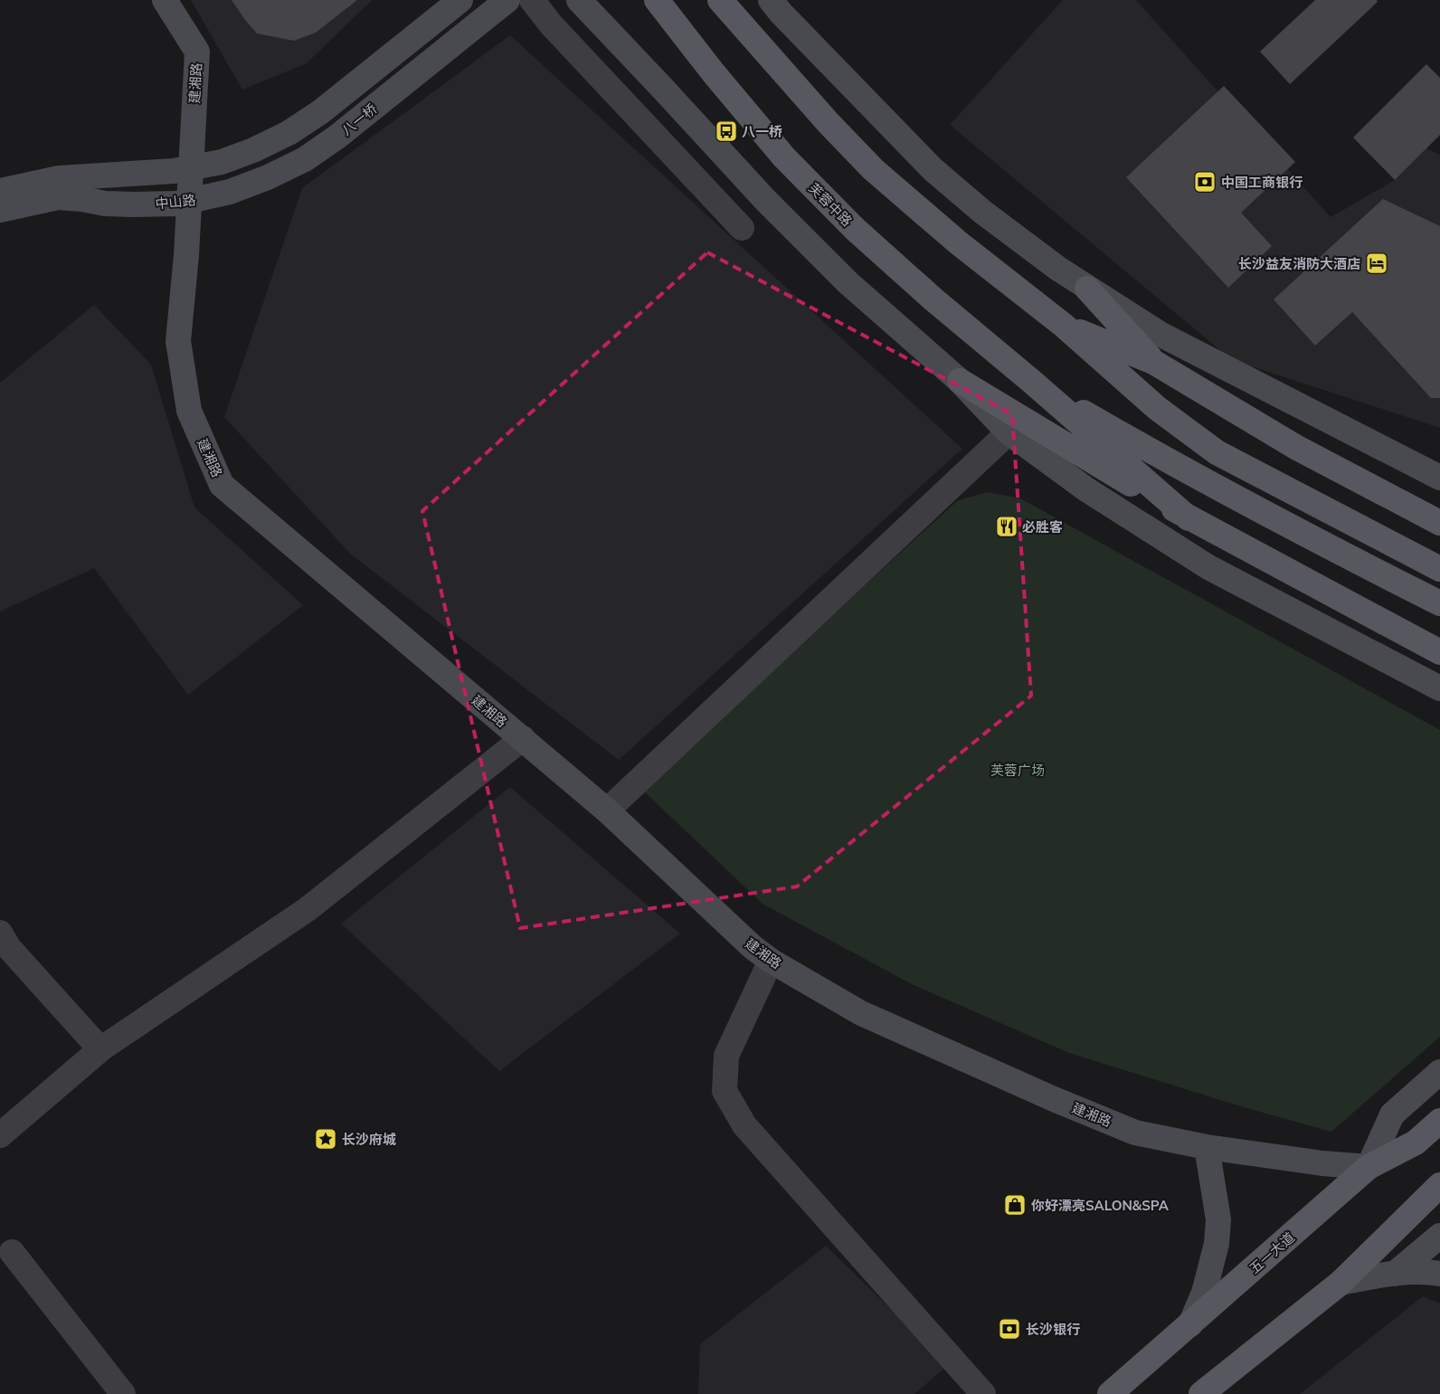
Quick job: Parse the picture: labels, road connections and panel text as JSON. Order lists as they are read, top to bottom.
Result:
{
  "streets": {
    "main road": ["芙蓉中路", "五一大道"],
    "street": ["建湘路", "八一桥", "中山路"]
  },
  "crossings": [
    ["建湘路", "中山路"],
    ["建湘路", "五一大道"],
    ["八一桥", "中山路"]
  ],
  "parks": ["芙蓉广场"],
  "places": {
    "bus stop": ["八一桥"],
    "bank": ["中国工商银行", "长沙银行"],
    "hotel": ["长沙益友消防大酒店"],
    "restaurant": ["必胜客"],
    "place": ["长沙府城"],
    "shop": ["你好漂亮SALON&SPA"]
  }
}
